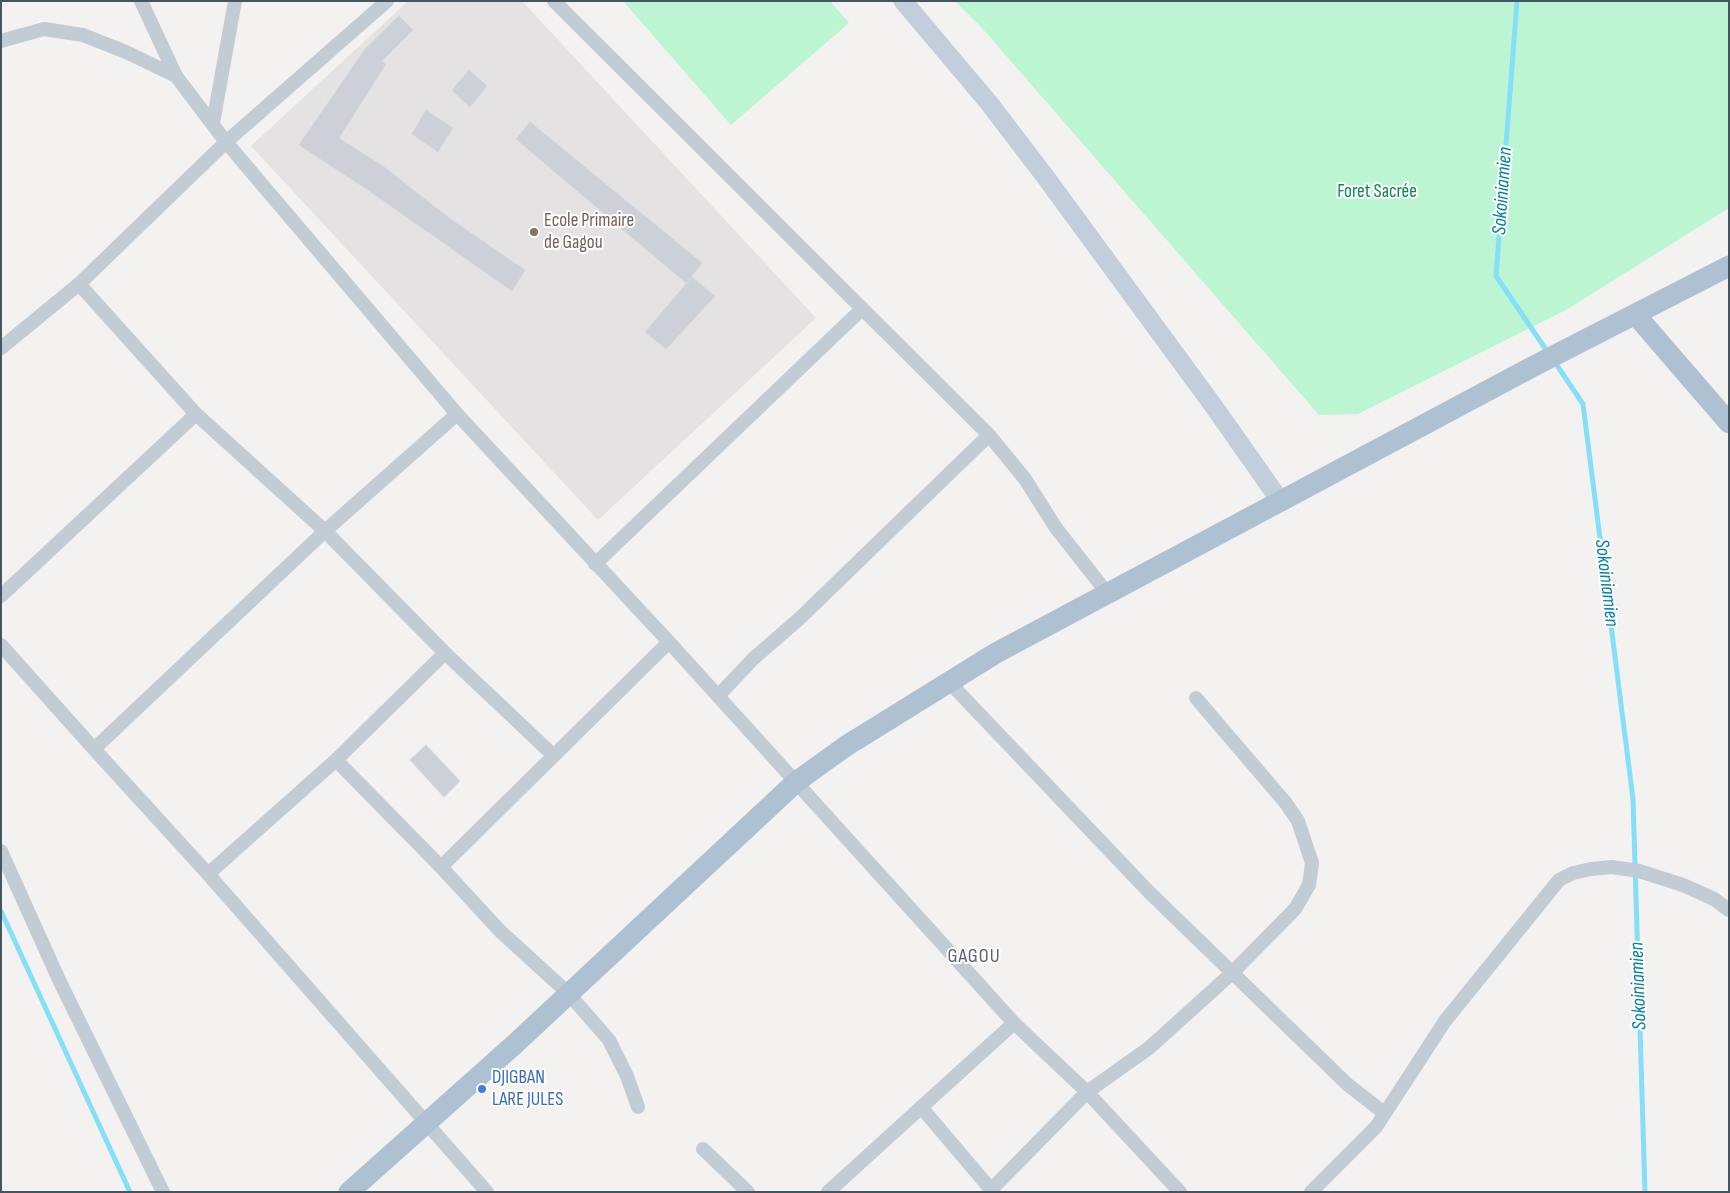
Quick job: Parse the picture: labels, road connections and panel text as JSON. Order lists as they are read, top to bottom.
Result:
{
  "districts": ["GAGOU"],
  "water": ["Sokoiniamien"],
  "parks": ["Foret Sacrée"],
  "places": ["Ecole Primaire de Gagou", "DJIGBAN LARE JULES"]
}
